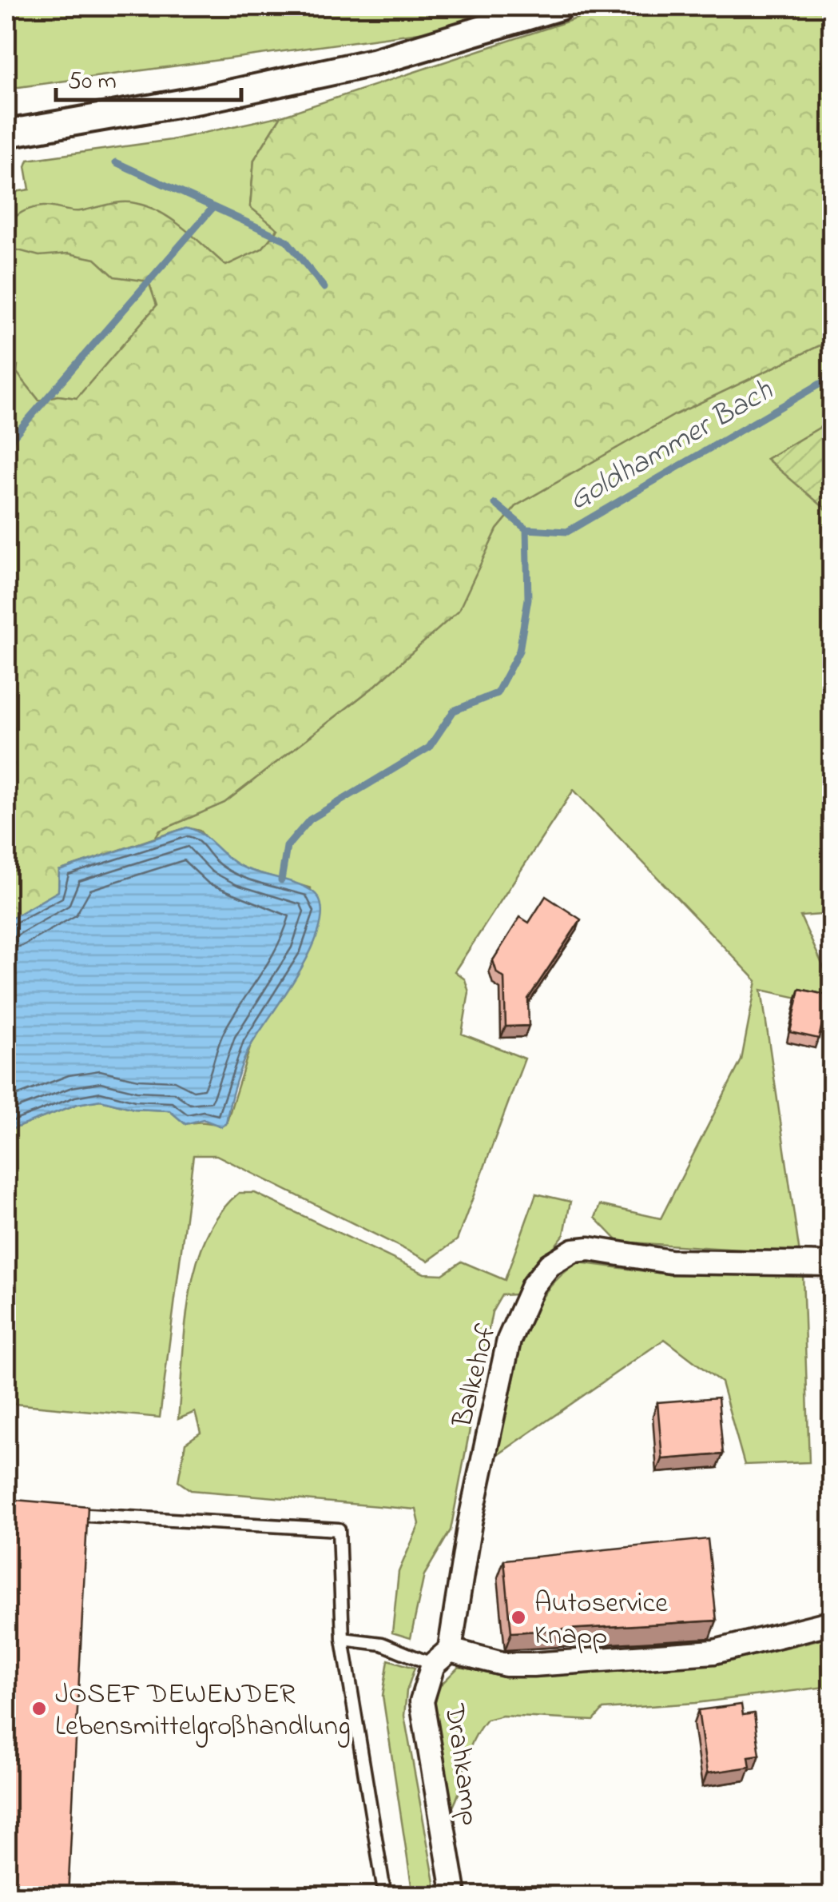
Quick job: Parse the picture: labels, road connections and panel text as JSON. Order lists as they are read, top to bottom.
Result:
{
  "streets": {
    "street": ["Balkehof", "Drahkamp"]
  },
  "crossings": [
    ["Balkehof", "Drahkamp"]
  ],
  "water": ["Goldhammer Bach"],
  "places": ["Autoservice Knapp", "JOSEF DEWENDER Lebensmittelgroßhandlung"],
  "scale_bar": "50 m"
}
